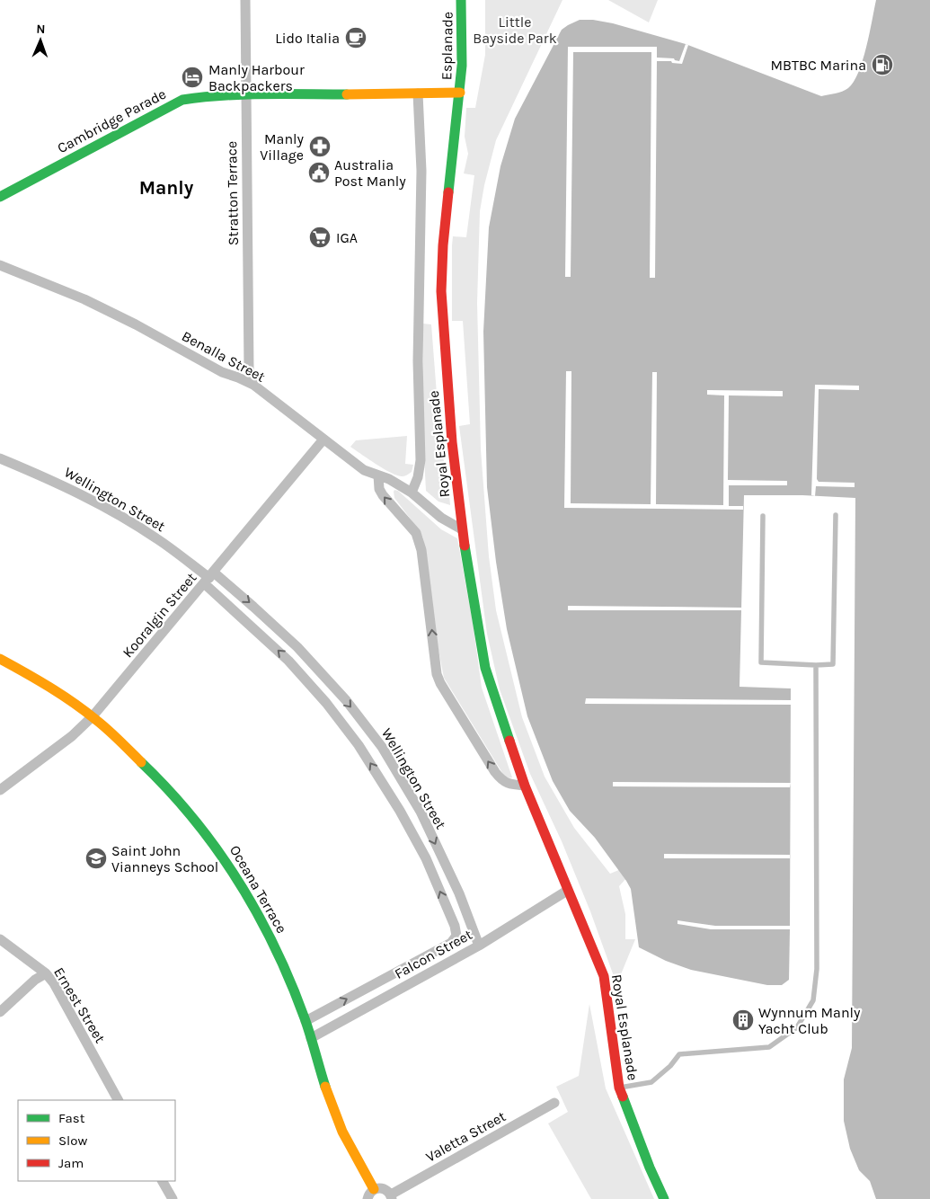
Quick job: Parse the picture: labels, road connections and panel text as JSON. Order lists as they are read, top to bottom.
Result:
{
  "streets": {
    "street": [
      "Esplanade",
      "Cambridge Parade",
      "Stratton Terrace",
      "Benalla Street",
      "Royal Esplanade",
      "Wellington Street",
      "Kooralgin Street",
      "Oceana Terrace",
      "Falcon Street",
      "Ernest Street",
      "Valetta Street"
    ]
  },
  "crossings": [
    ["Esplanade", "Cambridge Parade"],
    ["Esplanade", "Royal Esplanade"],
    ["Cambridge Parade", "Stratton Terrace"],
    ["Cambridge Parade", "Royal Esplanade"],
    ["Stratton Terrace", "Benalla Street"],
    ["Benalla Street", "Royal Esplanade"],
    ["Benalla Street", "Kooralgin Street"],
    ["Royal Esplanade", "Falcon Street"],
    ["Wellington Street", "Kooralgin Street"],
    ["Wellington Street", "Falcon Street"],
    ["Kooralgin Street", "Oceana Terrace"],
    ["Oceana Terrace", "Falcon Street"]
  ],
  "districts": ["Manly"],
  "parks": ["Little Bayside Park"],
  "places": {
    "cafe": ["Lido Italia"],
    "fuel station": ["MBTBC Marina"],
    "hotel": ["Manly Harbour Backpackers"],
    "pharmacy": ["Manly Village"],
    "public building": ["Australia Post Manly"],
    "supermarket": ["IGA"],
    "school or university": ["Saint John Vianneys School"],
    "building": ["Wynnum Manly Yacht Club"]
  },
  "legend": ["Fast", "Slow", "Jam"],
  "north": "top"
}
